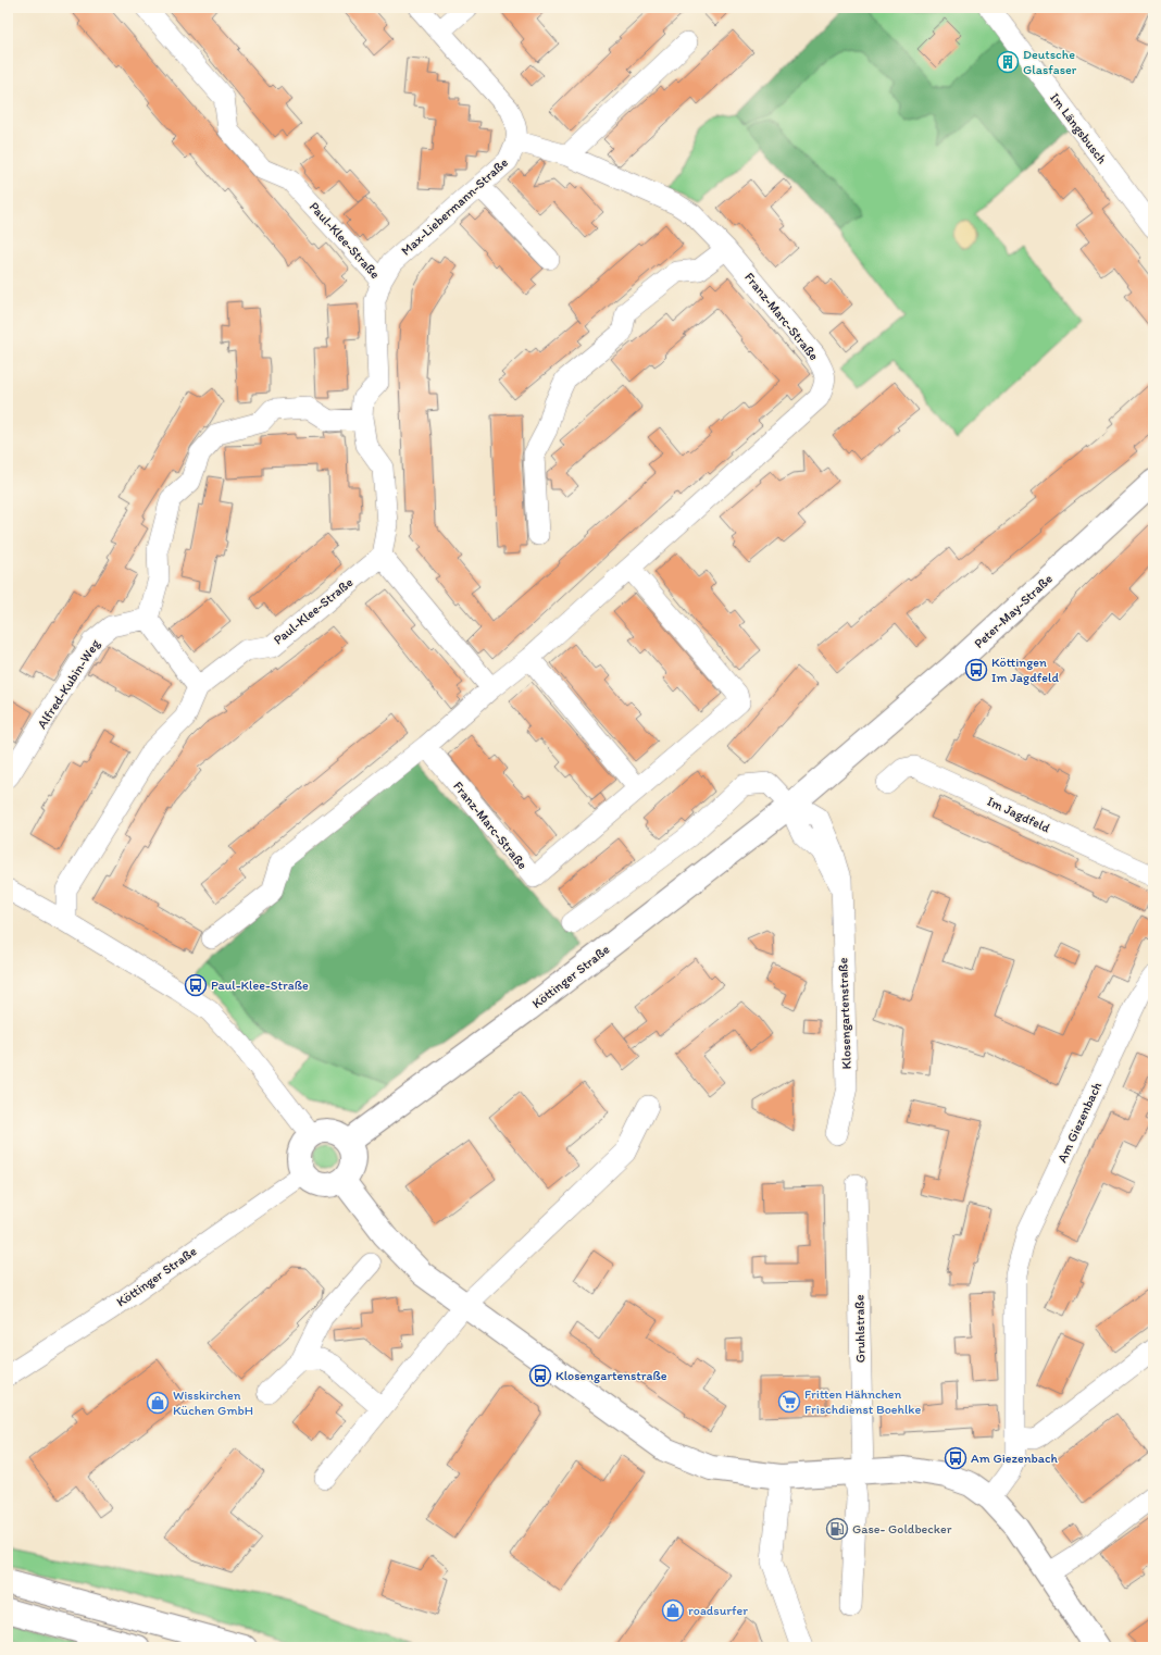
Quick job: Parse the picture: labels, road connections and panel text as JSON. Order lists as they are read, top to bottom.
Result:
{
  "streets": {
    "main road": ["Peter-May-Straße", "Köttinger Straße"],
    "street": [
      "Im Längsbusch",
      "Max-Liebermann-Straße",
      "Paul-Klee-Straße",
      "Franz-Marc-Straße",
      "Alfred-Kubin-Weg",
      "Im Jagdfeld",
      "Klosengartenstraße",
      "Am Giezenbach",
      "Gruhlstraße"
    ]
  },
  "crossings": [
    ["Max-Liebermann-Straße", "Paul-Klee-Straße"],
    ["Max-Liebermann-Straße", "Franz-Marc-Straße"],
    ["Peter-May-Straße", "Köttinger Straße"],
    ["Peter-May-Straße", "Klosengartenstraße"],
    ["Köttinger Straße", "Klosengartenstraße"]
  ],
  "places": {
    "building": ["Deutsche Glasfaser"],
    "bus stop": [
      "Köttingen Im Jagdfeld",
      "Paul-Klee-Straße",
      "Klosengartenstraße",
      "Am Giezenbach"
    ],
    "supermarket": ["Fritten Hähnchen Frischdienst Boehlke"],
    "shop": ["Wisskirchen Küchen GmbH", "roadsurfer"],
    "fuel station": ["Gase- Goldbecker"]
  }
}
